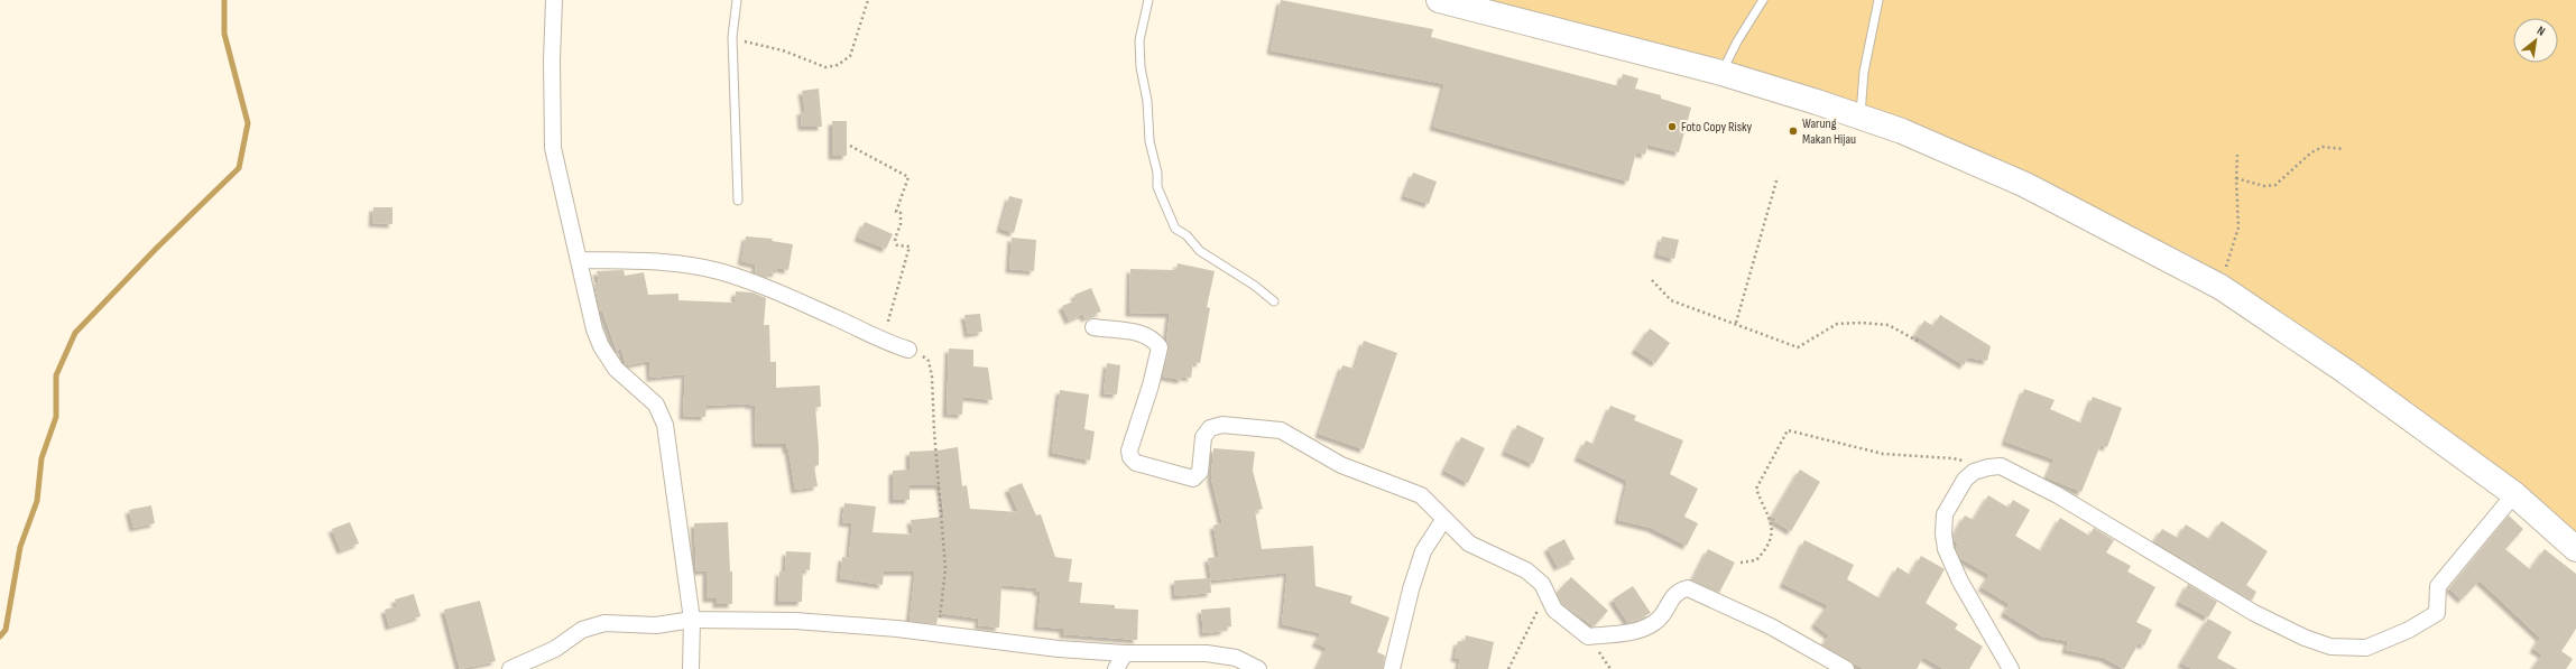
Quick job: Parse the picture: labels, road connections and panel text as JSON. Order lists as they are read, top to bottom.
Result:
{
  "places": ["Foto Copy Risky", "Warung Makan Hijau"],
  "north": "top right"
}
